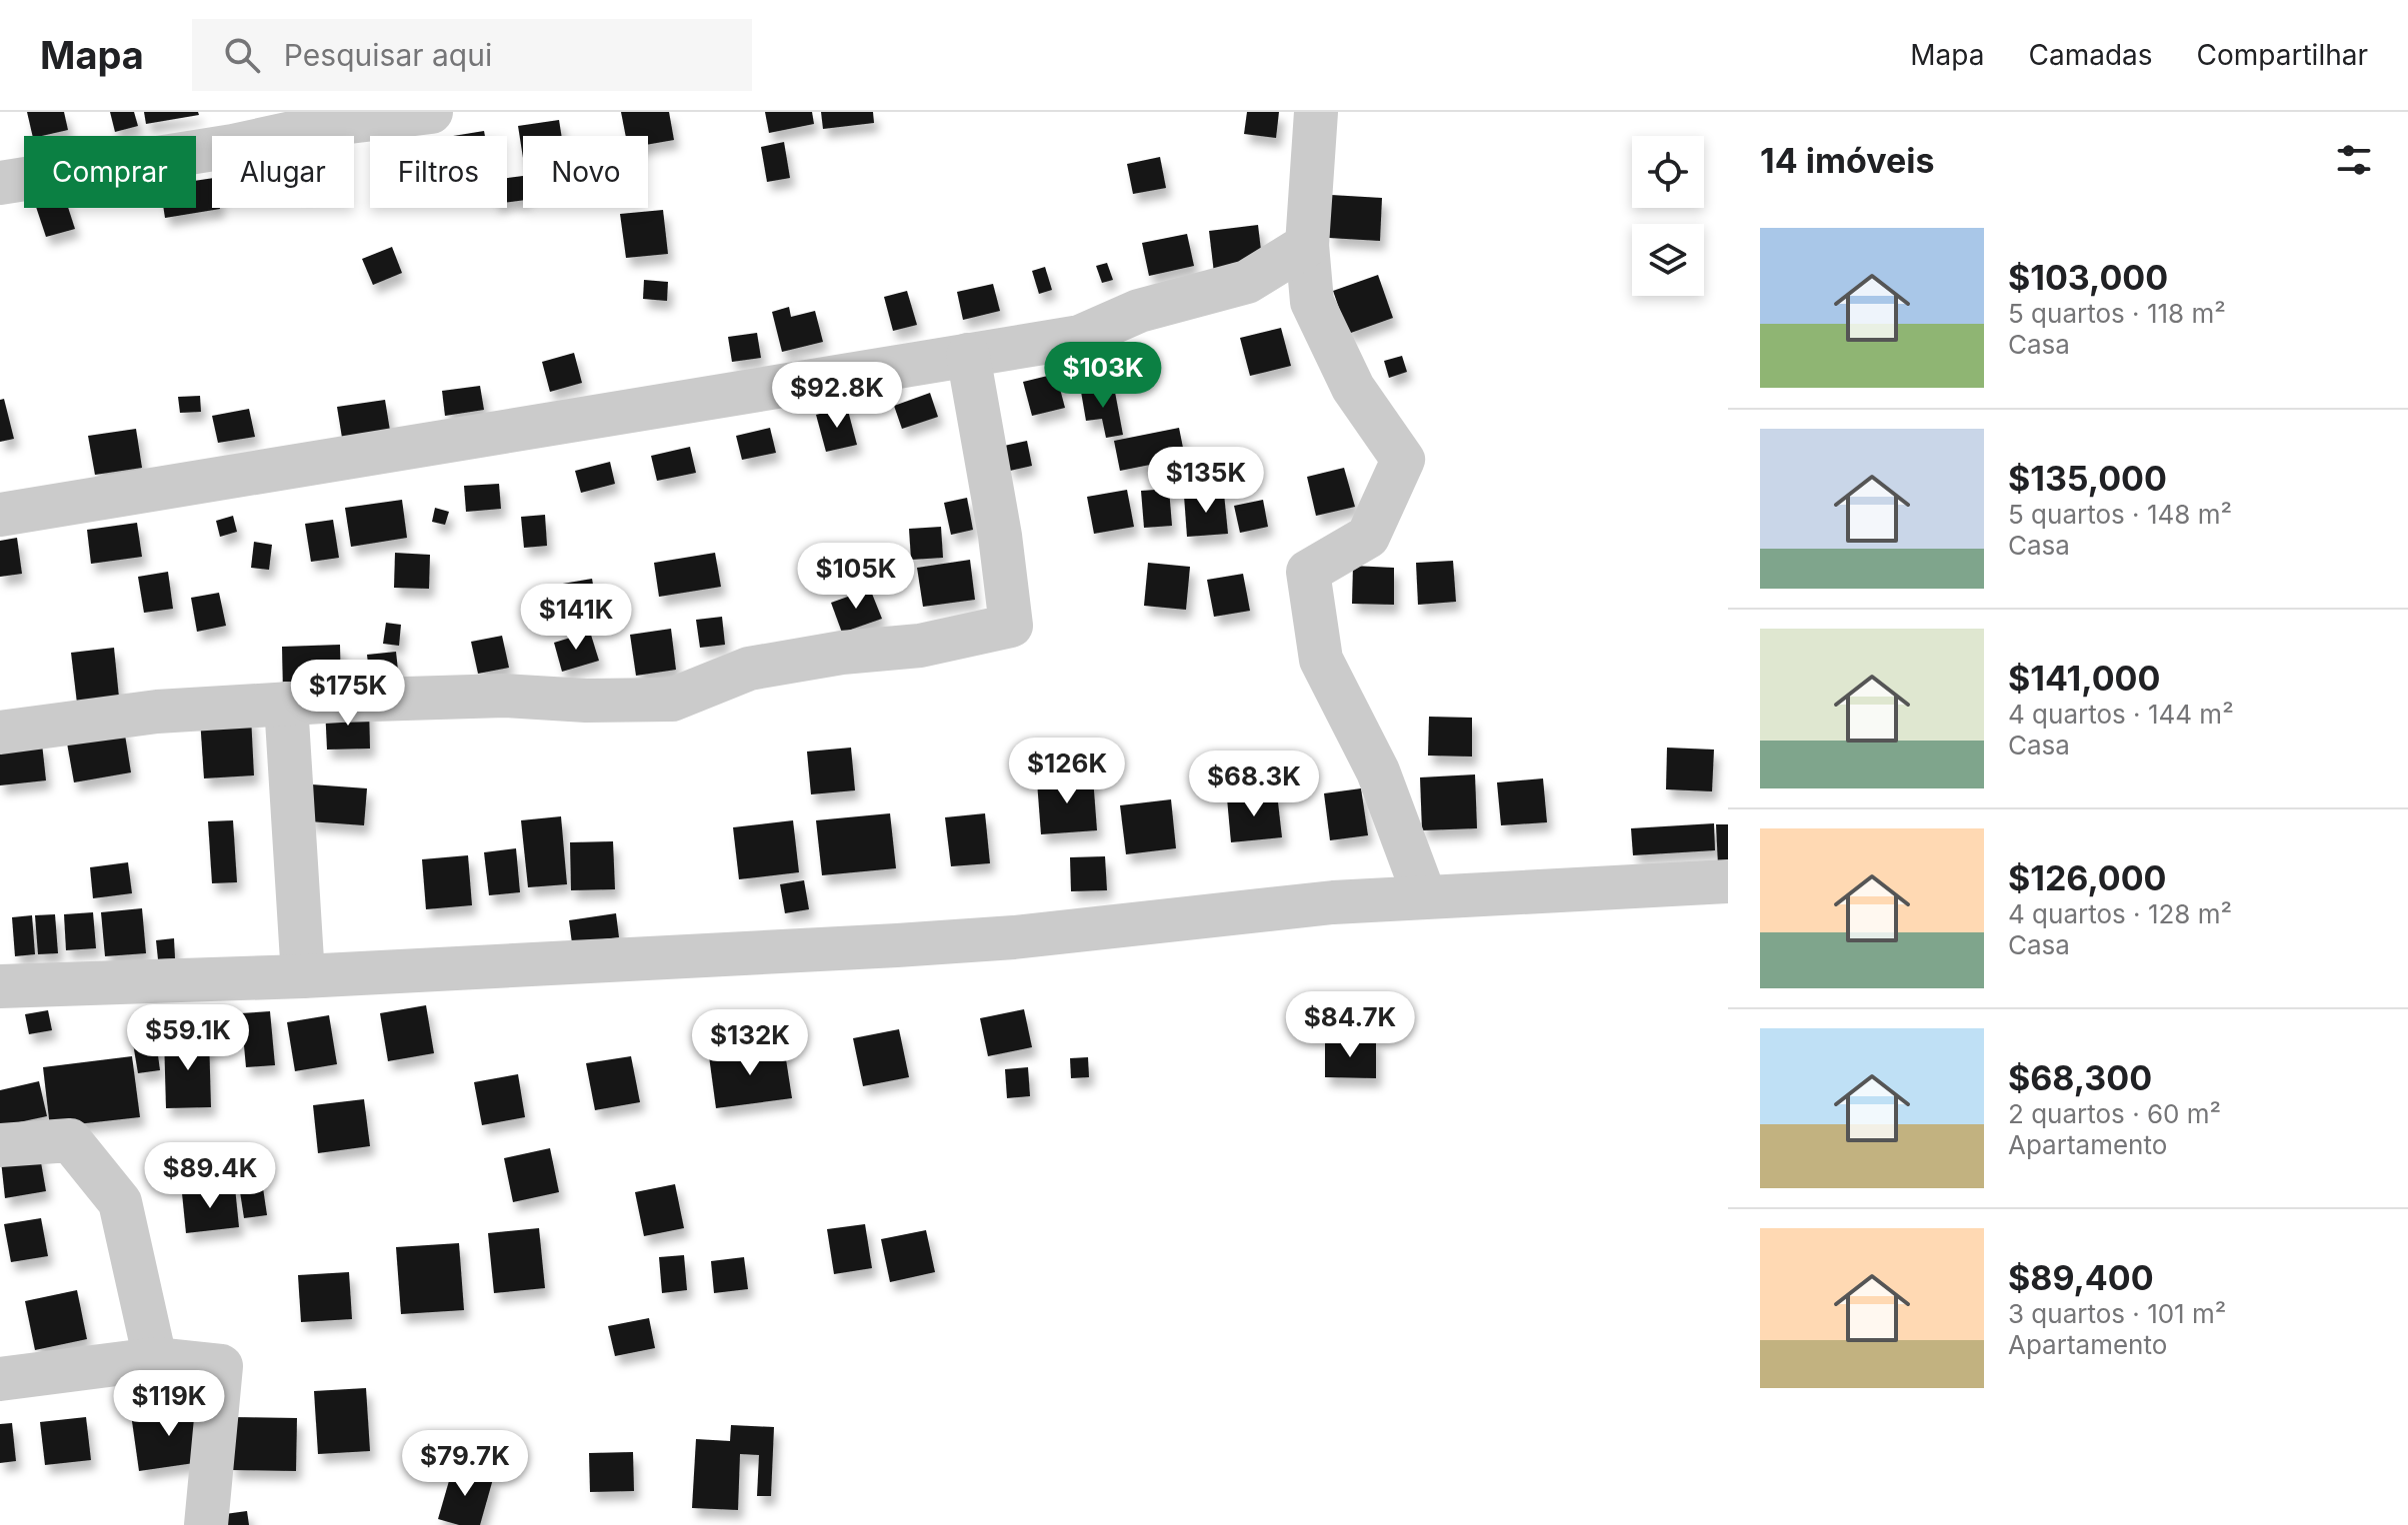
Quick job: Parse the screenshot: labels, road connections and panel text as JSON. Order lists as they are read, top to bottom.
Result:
{
  "page": {
    "header": "Mapa",
    "search": "Pesquisar aqui",
    "nav": ["Mapa", "Camadas", "Compartilhar"],
    "heading": "14 imóveis",
    "chip": [
      "Comprar",
      "Alugar",
      "Filtros",
      "Novo"
    ],
    "list": [
      {
        "name": "$103,000",
        "note": "5 quartos · 118 m² · Casa"
      },
      {
        "name": "$135,000",
        "note": "5 quartos · 148 m² · Casa"
      },
      {
        "name": "$141,000",
        "note": "4 quartos · 144 m² · Casa"
      },
      {
        "name": "$126,000",
        "note": "4 quartos · 128 m² · Casa"
      },
      {
        "name": "$68,300",
        "note": "2 quartos · 60 m² · Apartamento"
      },
      {
        "name": "$89,400",
        "note": "3 quartos · 101 m² · Apartamento"
      }
    ],
    "price": [
      "$103K",
      "$92.8K",
      "$135K",
      "$105K",
      "$141K",
      "$175K",
      "$126K",
      "$68.3K",
      "$84.7K",
      "$59.1K",
      "$132K",
      "$89.4K",
      "$119K",
      "$79.7K"
    ]
  }
}
